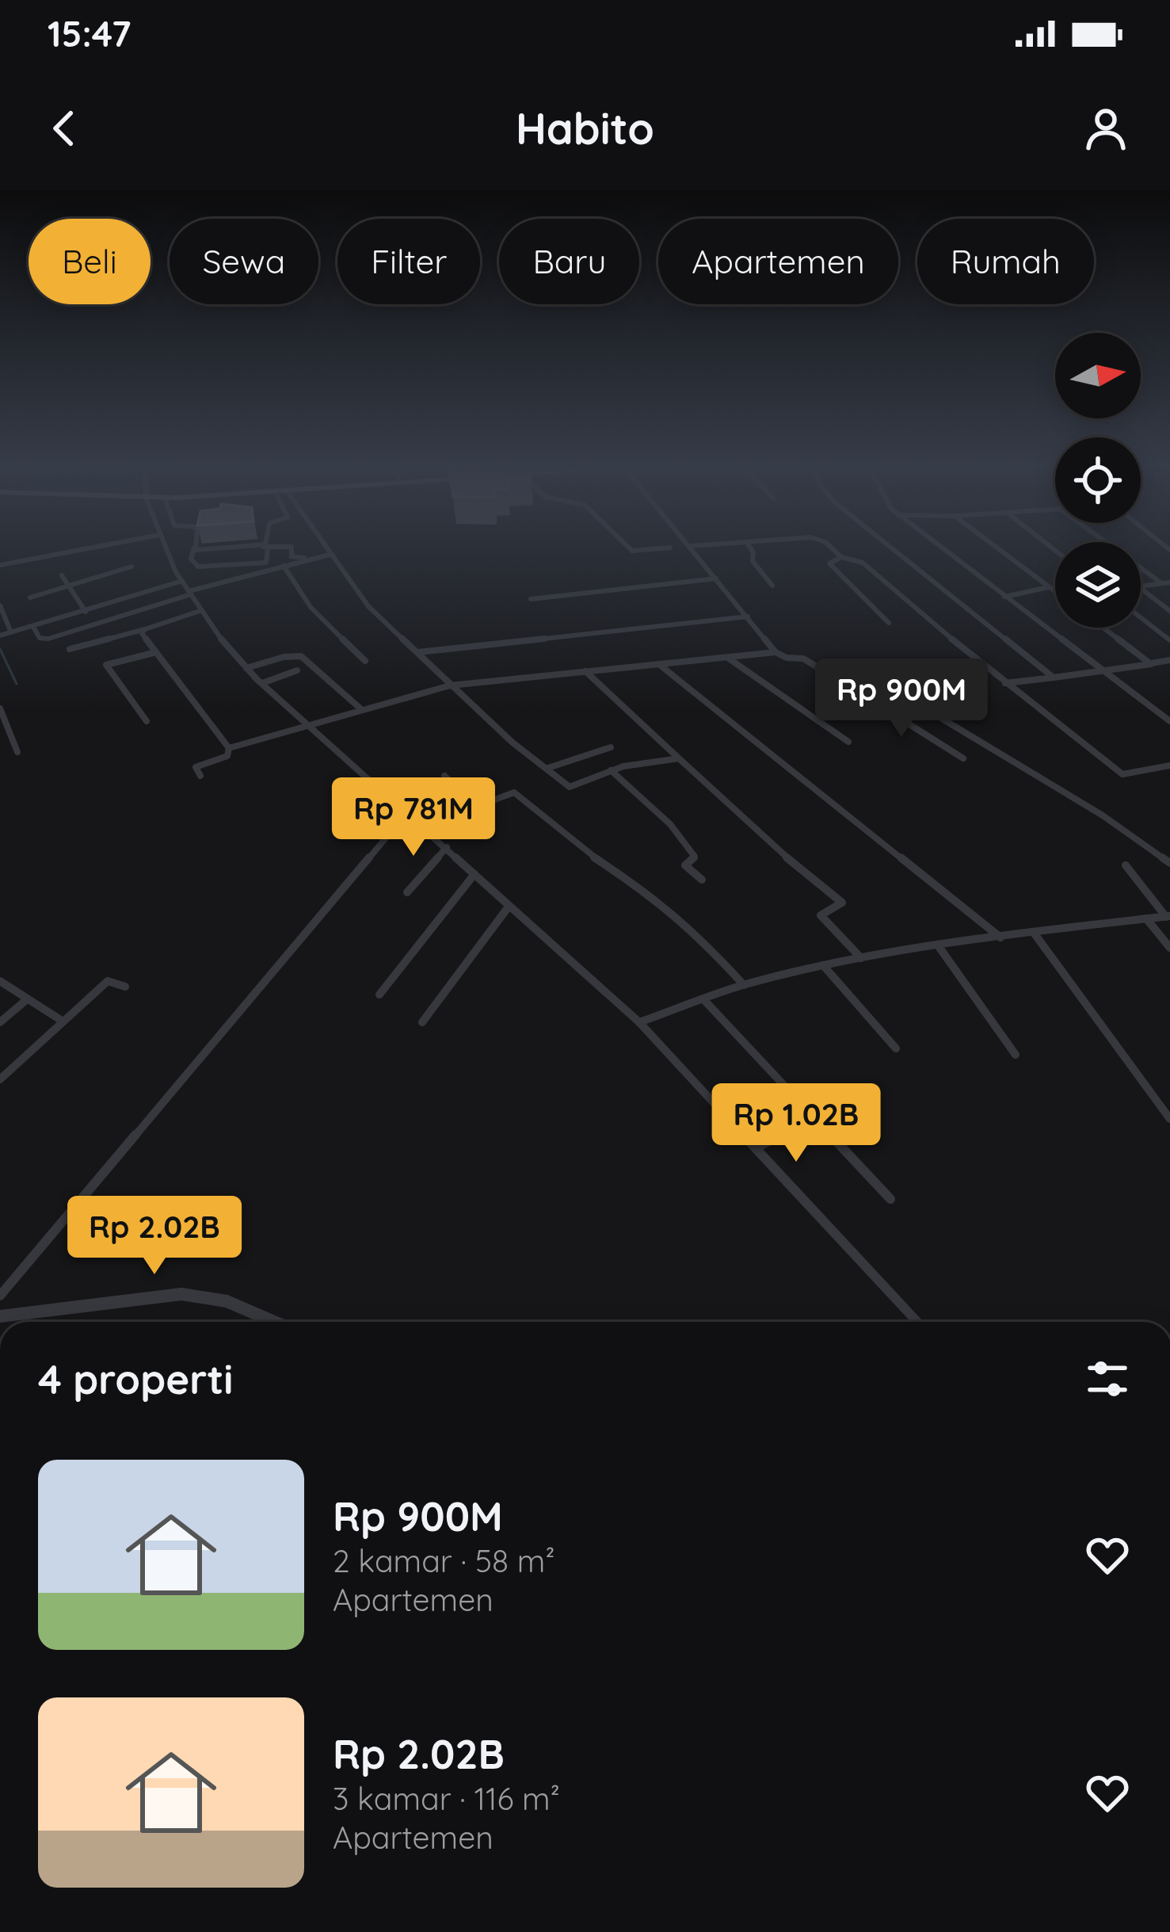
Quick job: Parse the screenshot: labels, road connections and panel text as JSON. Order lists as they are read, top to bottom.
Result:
{
  "north": "right",
  "page": {
    "status": "15:47",
    "header": "Habito",
    "chip": [
      "Beli",
      "Sewa",
      "Filter",
      "Baru",
      "Apartemen",
      "Rumah"
    ],
    "price": [
      "Rp 900M",
      "Rp 781M",
      "Rp 1.02B",
      "Rp 2.02B"
    ],
    "heading": "4 properti",
    "list": [
      {
        "name": "Rp 900M",
        "note": "2 kamar · 58 m² · Apartemen"
      },
      {
        "name": "Rp 2.02B",
        "note": "3 kamar · 116 m² · Apartemen"
      }
    ]
  }
}
